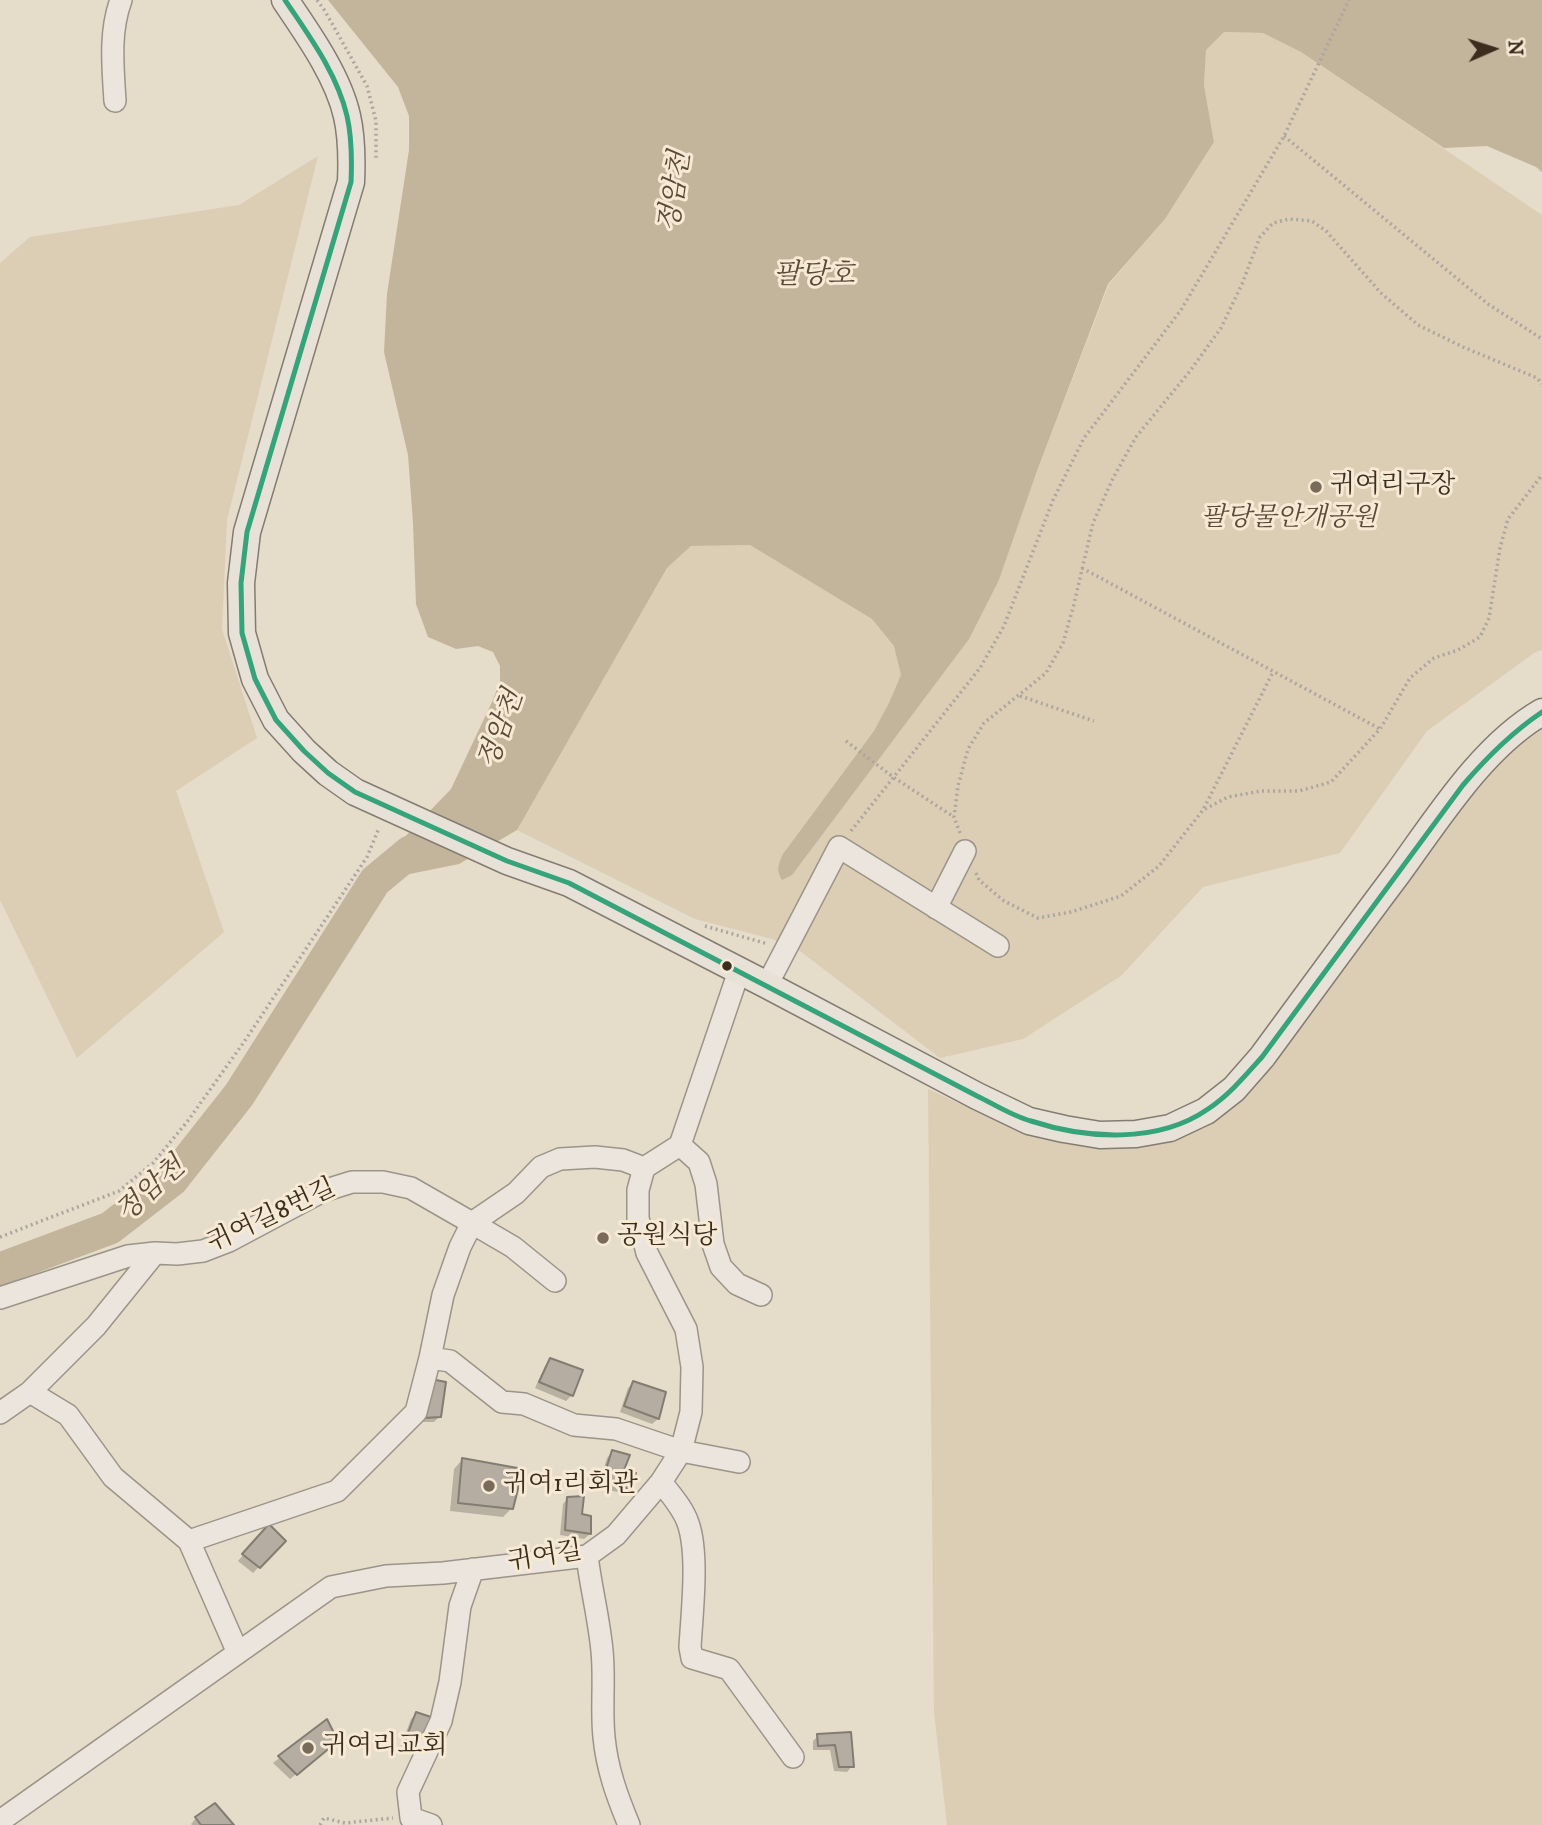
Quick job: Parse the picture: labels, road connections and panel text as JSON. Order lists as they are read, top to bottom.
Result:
{
  "streets": {
    "street": ["귀여길8번길", "귀여길"]
  },
  "water": ["정암천", "팔당호"],
  "parks": ["팔당물안개공원"],
  "places": [
    "귀여리구장",
    "공원식당",
    "귀여1리회관",
    "귀여리교회"
  ],
  "north": "right"
}
